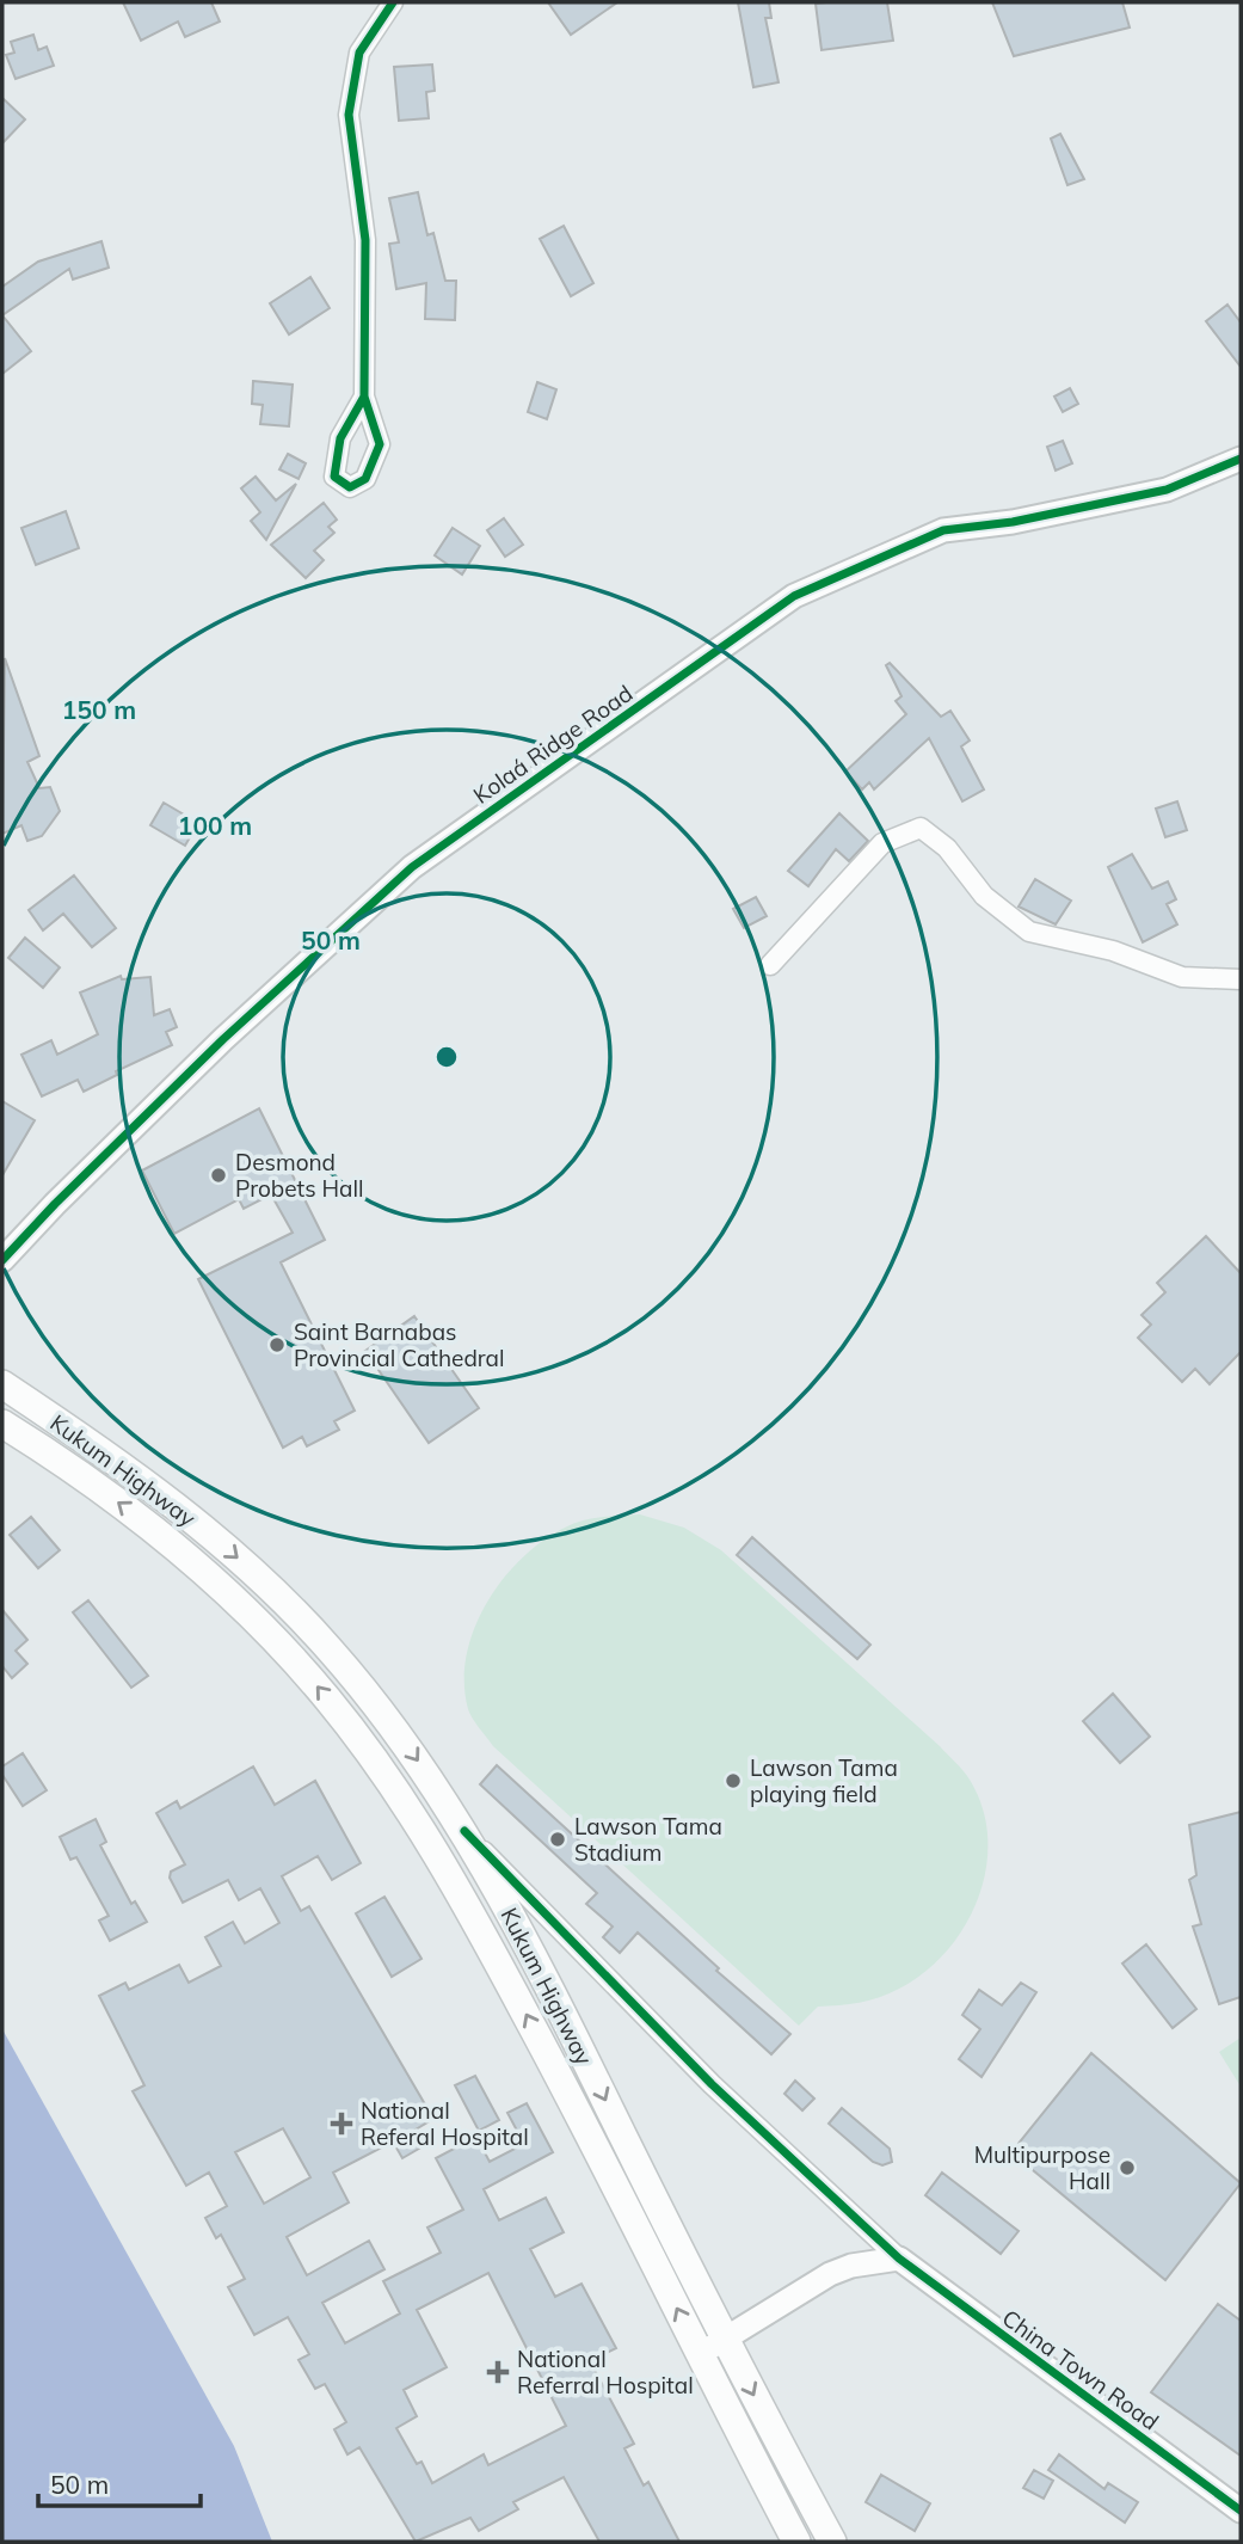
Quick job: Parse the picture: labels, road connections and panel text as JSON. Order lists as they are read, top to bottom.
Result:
{
  "streets": {
    "main road": ["Kukum Highway"],
    "street": ["Kolaá Ridge Road", "China Town Road"]
  },
  "places": {
    "other": [
      "Desmond Probets Hall",
      "Saint Barnabas Provincial Cathedral",
      "Lawson Tama playing field",
      "Lawson Tama Stadium",
      "Multipurpose Hall"
    ],
    "health": ["National Referal Hospital", "National Referral Hospital"]
  },
  "scale_bar": "50 m",
  "rings": ["150 m", "100 m", "50 m"]
}
